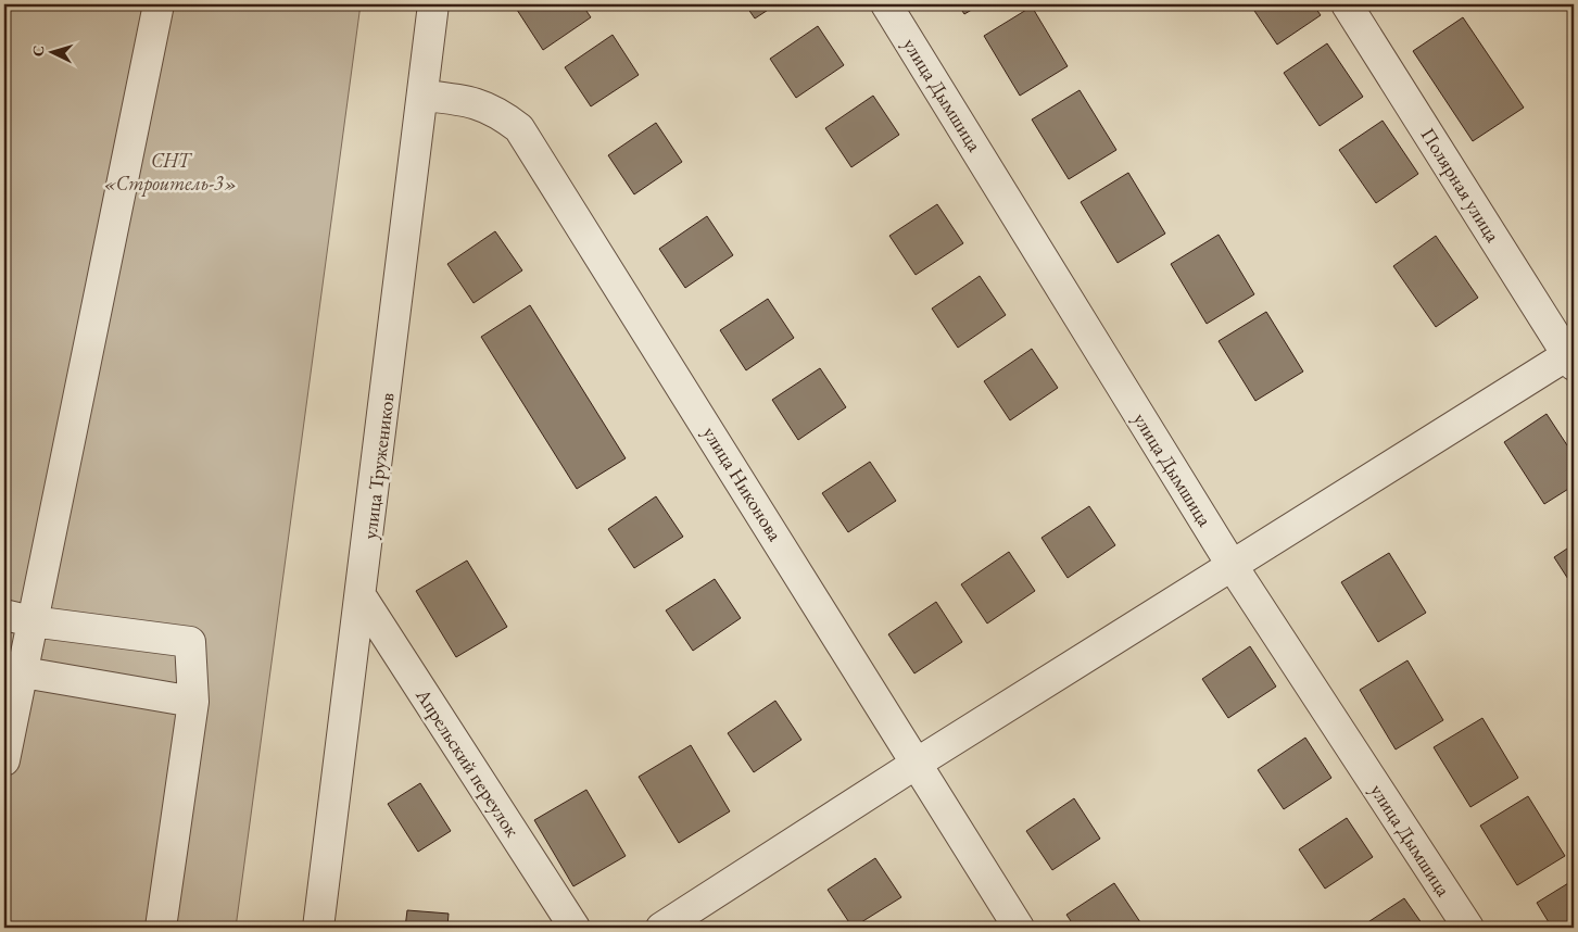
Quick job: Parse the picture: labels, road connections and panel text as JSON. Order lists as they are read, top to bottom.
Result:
{
  "streets": {
    "street": [
      "улица Дымшица",
      "Полярная улица",
      "улица Тружеников",
      "улица Никонова",
      "Апрельский переулок"
    ]
  },
  "crossings": [
    ["улица Тружеников", "улица Никонова"],
    ["улица Тружеников", "Апрельский переулок"]
  ],
  "parks": ["СНТ «Строитель-3»"],
  "north": "left"
}
